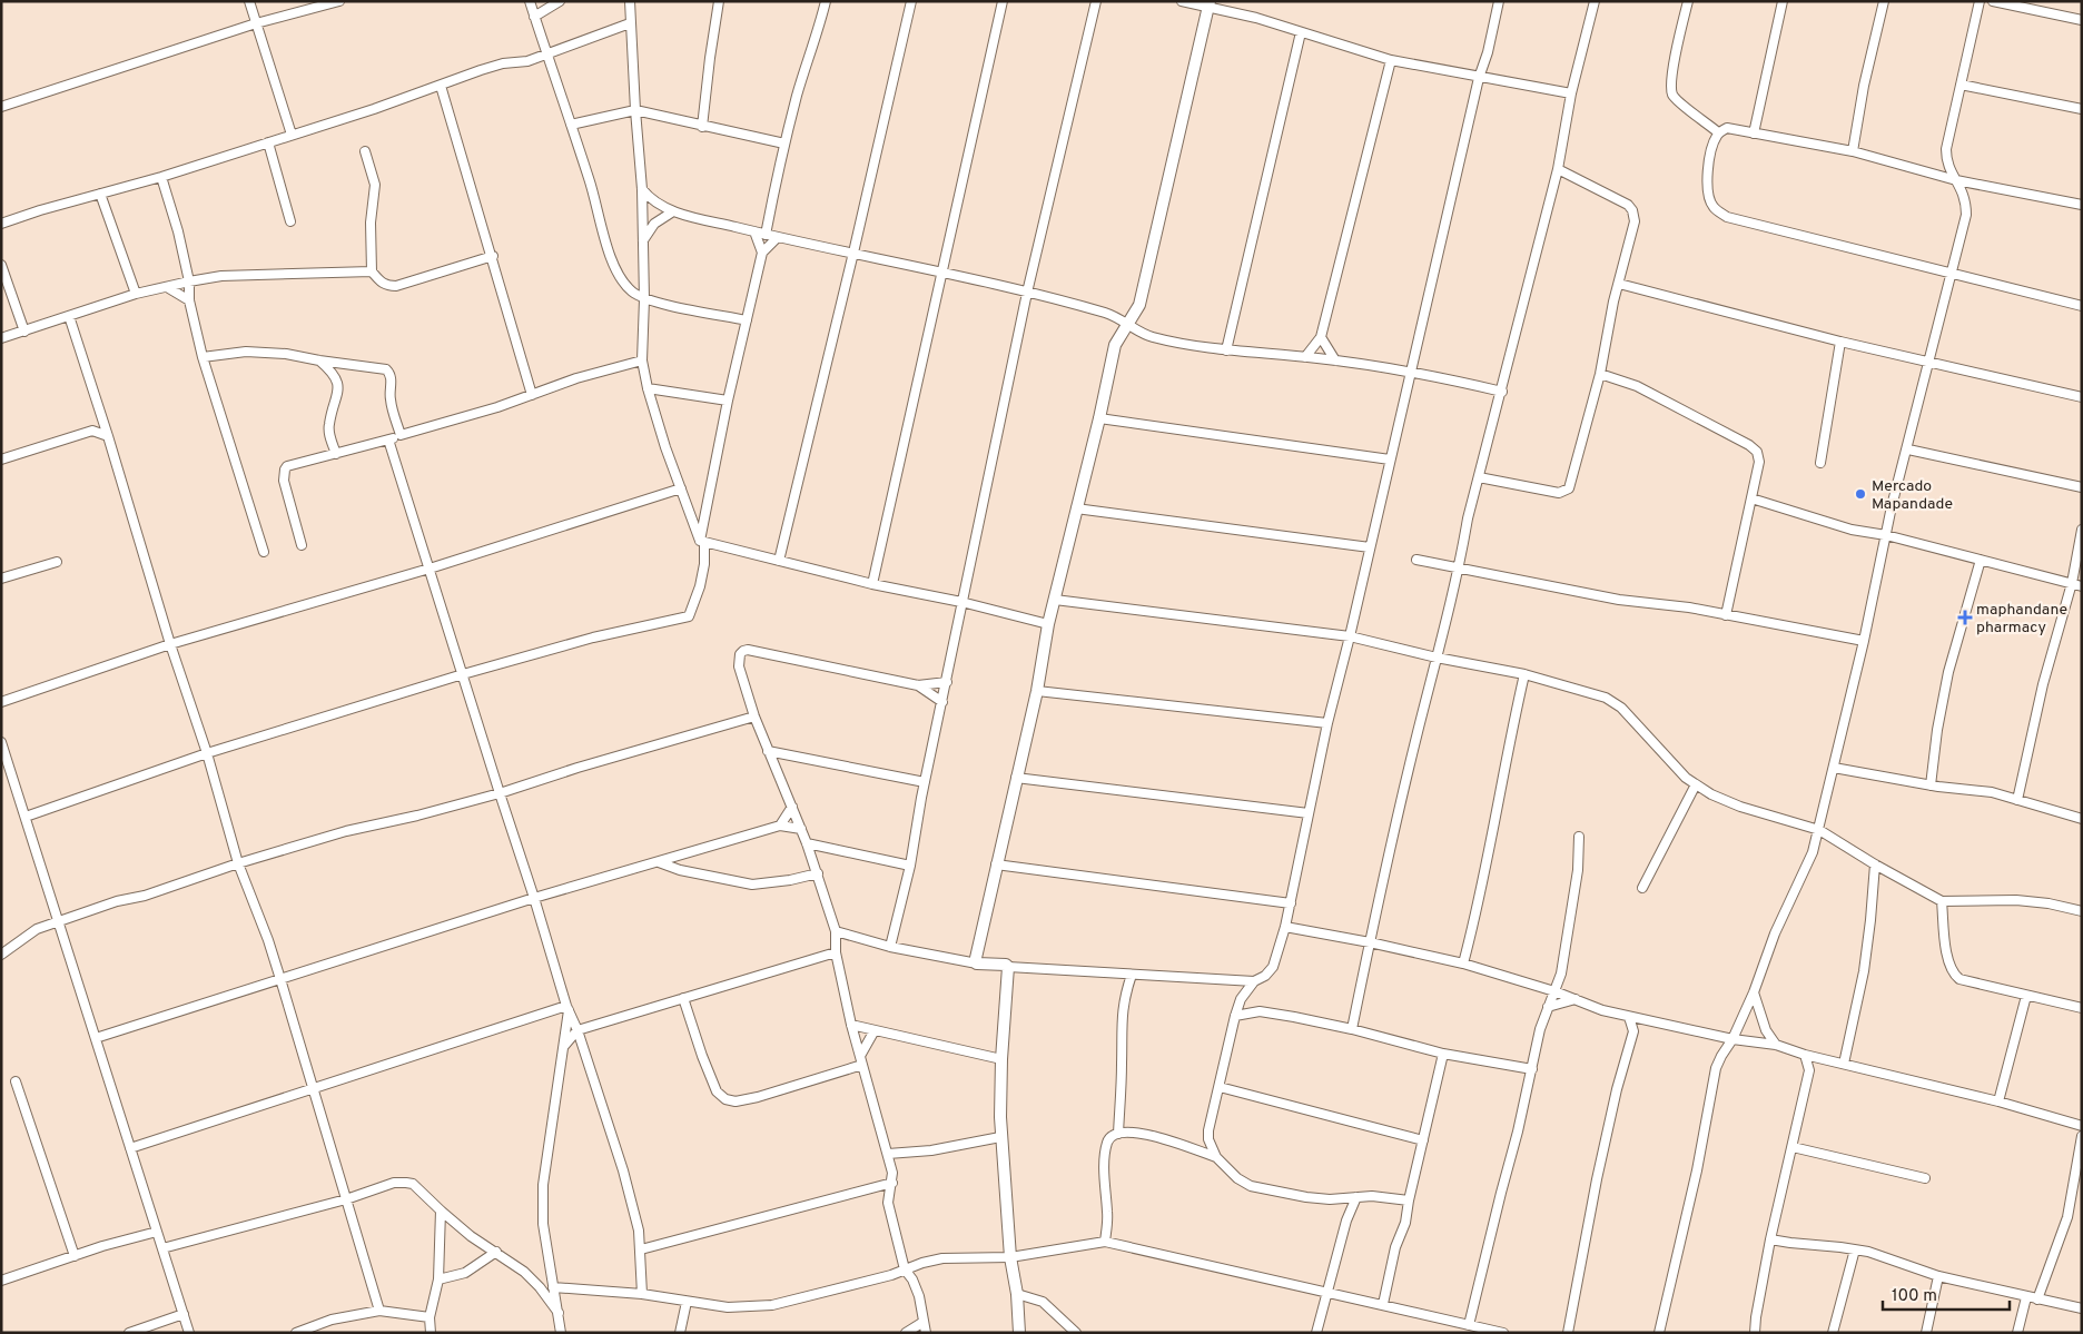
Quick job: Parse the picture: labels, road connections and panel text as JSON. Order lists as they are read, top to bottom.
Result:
{
  "places": {
    "other": ["Mercado Mapandade"],
    "health": ["maphandane pharmacy"]
  },
  "scale_bar": "100 m"
}
